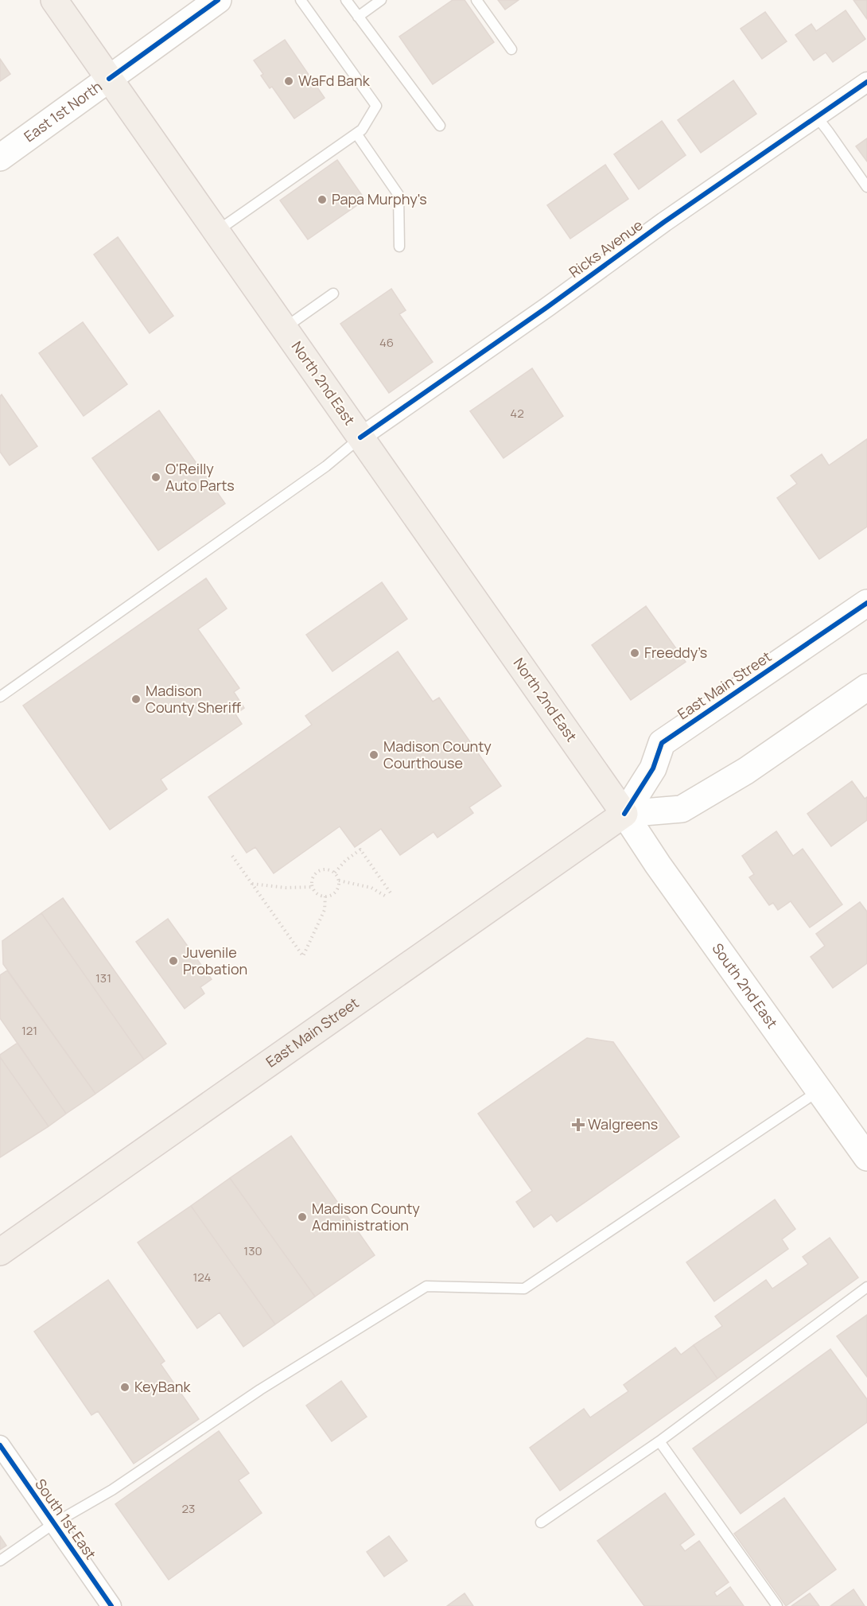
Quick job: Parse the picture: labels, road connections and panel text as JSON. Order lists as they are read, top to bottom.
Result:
{
  "streets": {
    "main road": ["North 2nd East", "East Main Street"],
    "street": [
      "East 1st North",
      "Ricks Avenue",
      "South 2nd East",
      "South 1st East"
    ]
  },
  "crossings": [
    ["East 1st North", "North 2nd East"],
    ["Ricks Avenue", "North 2nd East"],
    ["North 2nd East", "East Main Street"],
    ["North 2nd East", "South 2nd East"],
    ["East Main Street", "South 2nd East"]
  ],
  "places": {
    "other": [
      "WaFd Bank",
      "Papa Murphy's",
      "O'Reilly Auto Parts",
      "Freeddy’s",
      "Madison County Sheriff",
      "Madison County Courthouse",
      "Juvenile Probation",
      "Madison County Administration",
      "KeyBank"
    ],
    "health": ["Walgreens"]
  },
  "house_numbers": [
    "46",
    "42",
    "131",
    "121",
    "130",
    "124",
    "23"
  ]
}
